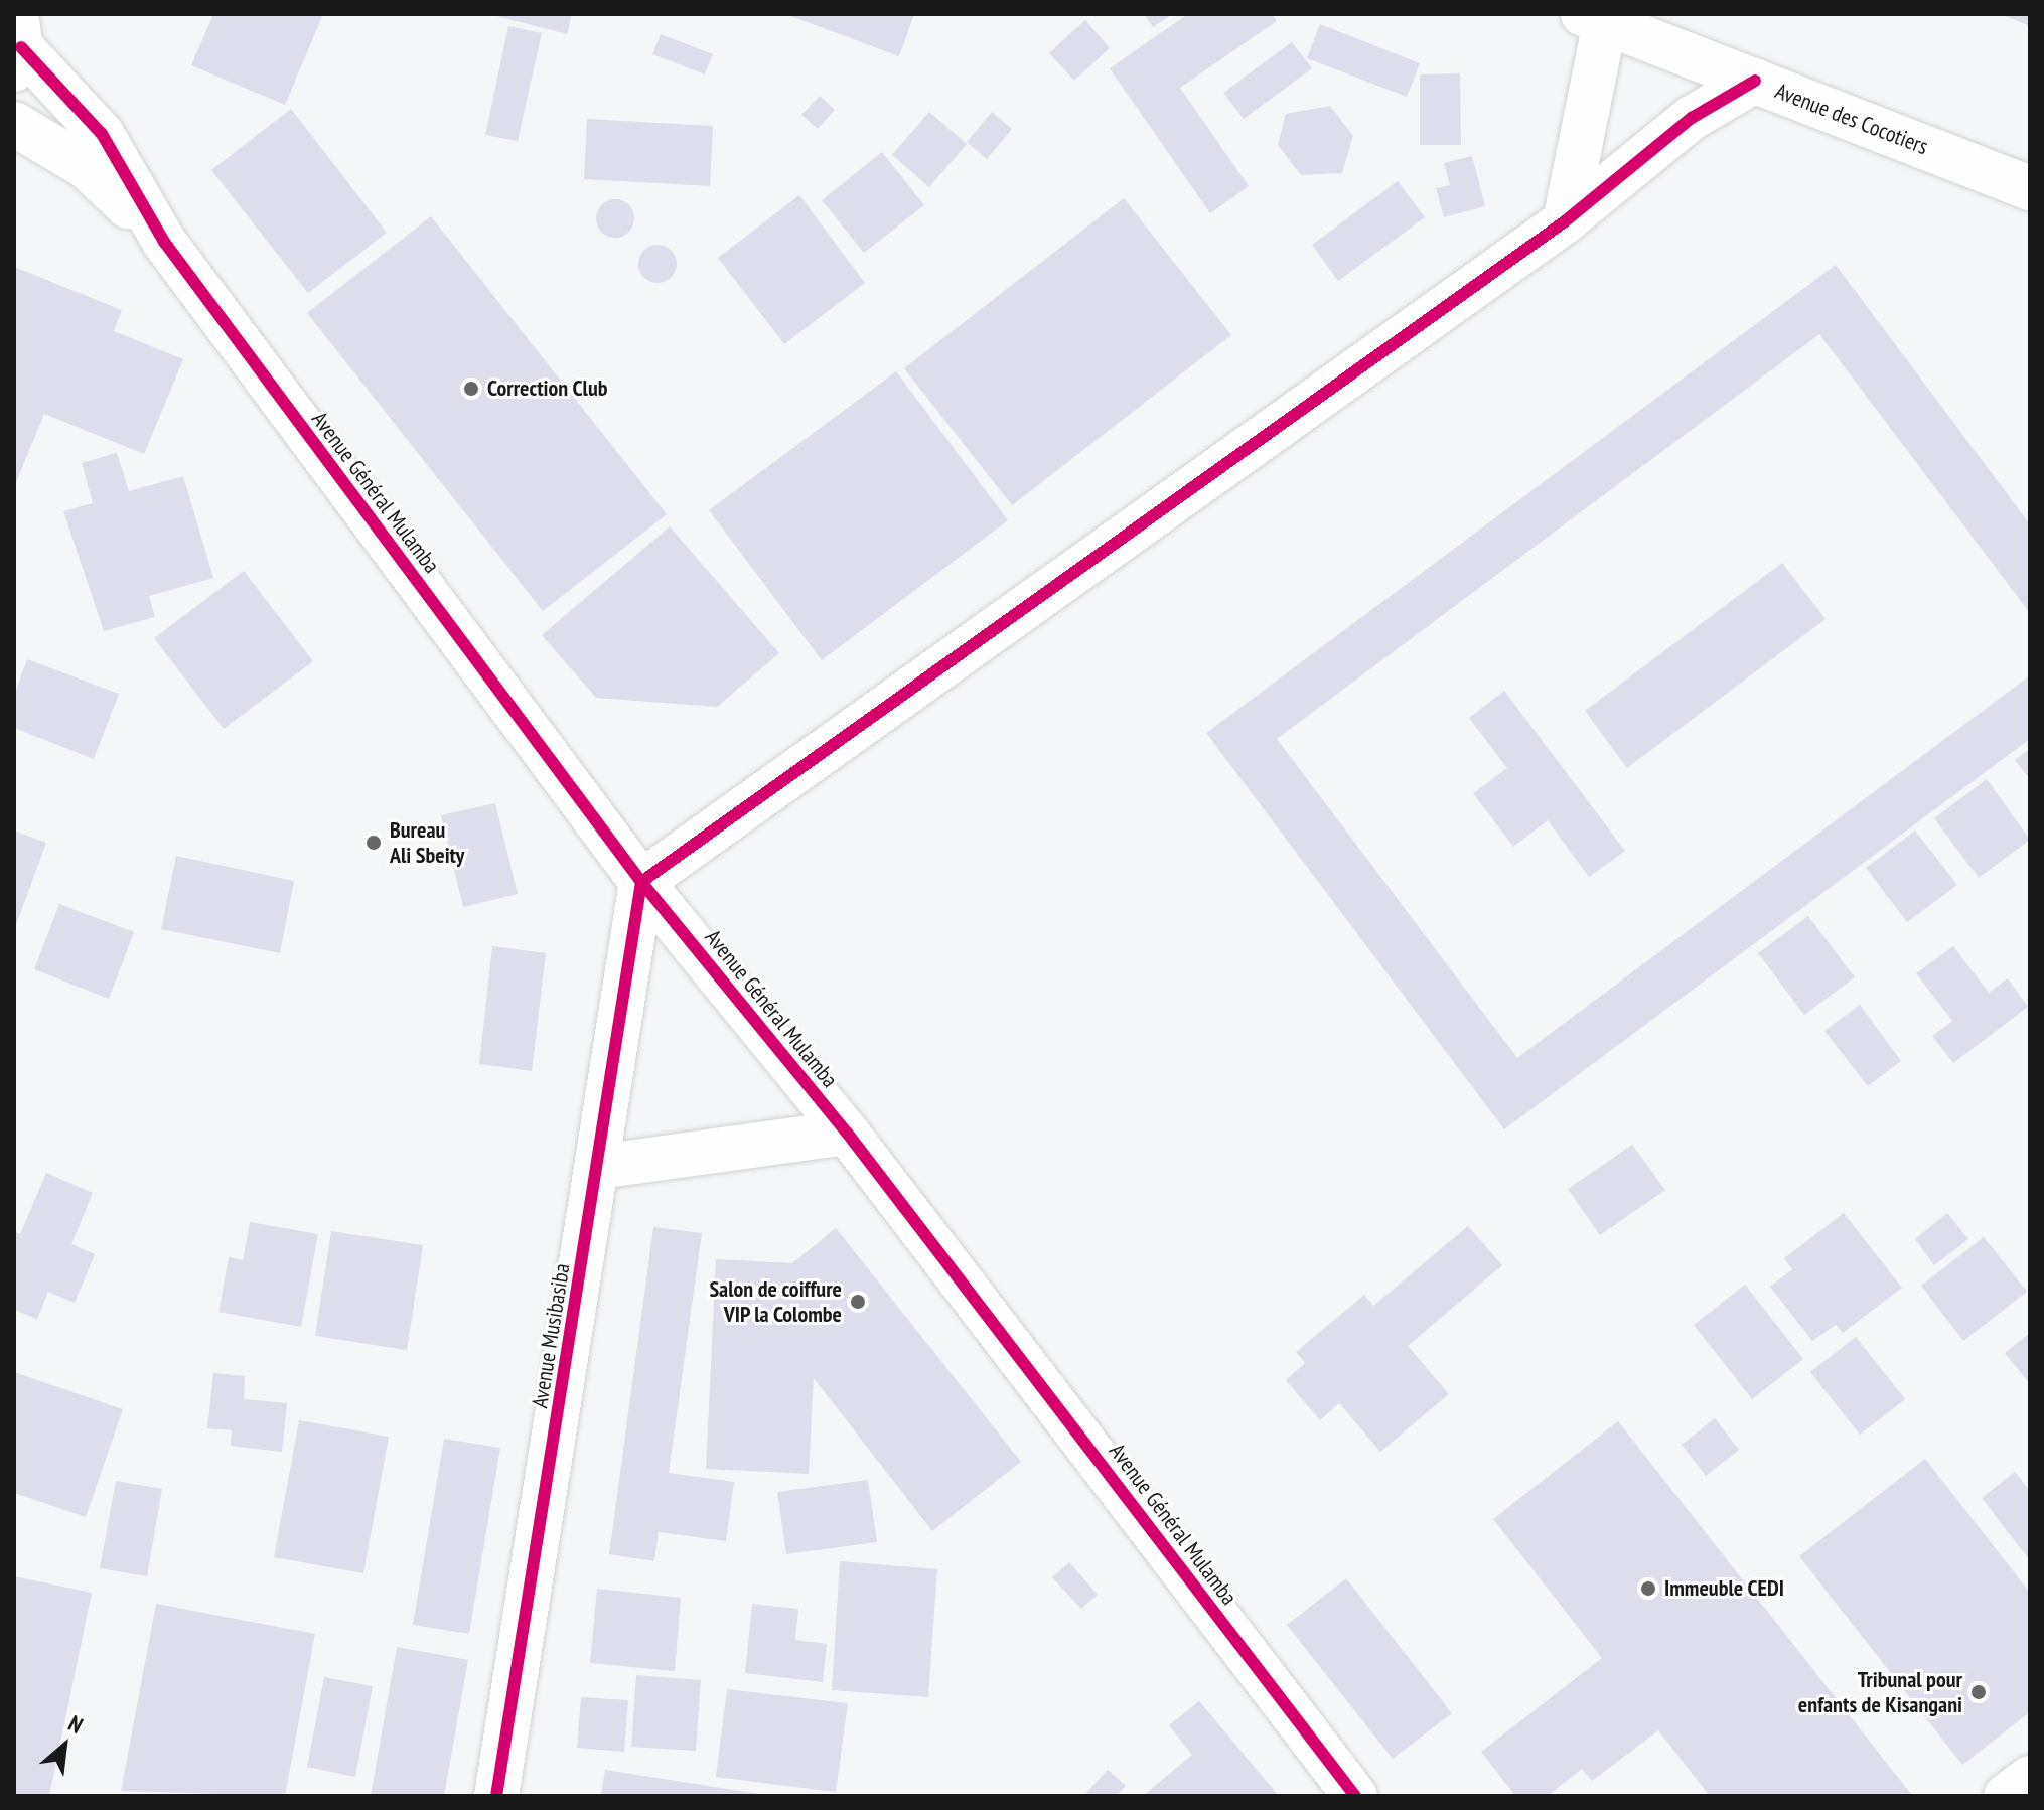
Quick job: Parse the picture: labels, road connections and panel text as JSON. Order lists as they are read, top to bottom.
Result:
{
  "streets": {
    "street": ["Avenue des Cocotiers", "Avenue Général Mulamba", "Avenue Musibasiba"]
  },
  "crossings": [
    ["Avenue Général Mulamba", "Avenue Musibasiba"]
  ],
  "places": [
    "Correction Club",
    "Bureau Ali Sbeity",
    "Salon de coiffure VIP la Colombe",
    "Immeuble CEDI",
    "Tribunal pour enfants de Kisangani"
  ],
  "north": "top right"
}
